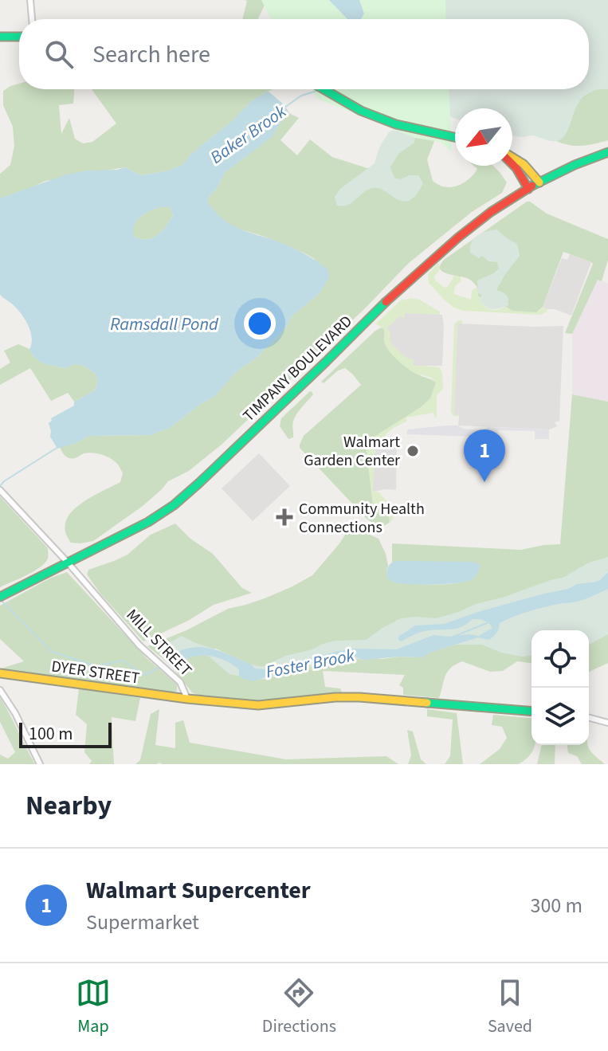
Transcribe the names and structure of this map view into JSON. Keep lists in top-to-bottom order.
{
  "streets": {
    "street": ["TIMPANY BOULEVARD", "MILL STREET", "DYER STREET"]
  },
  "crossings": [
    ["TIMPANY BOULEVARD", "MILL STREET"],
    ["MILL STREET", "DYER STREET"]
  ],
  "water": ["Baker Brook", "Ramsdall Pond", "Foster Brook"],
  "places": {
    "other": ["Walmart Garden Center"],
    "health": ["Community Health Connections"]
  },
  "scale_bar": "100 m",
  "north": "bottom left",
  "page": {
    "search": "Search here",
    "pins": "1",
    "scale": "100 m",
    "heading": "Nearby",
    "list": [
      {
        "mark": "1",
        "name": "Walmart Supercenter",
        "note": "Supermarket",
        "value": "300 m"
      }
    ],
    "nav": ["Map", "Directions", "Saved"]
  }
}
